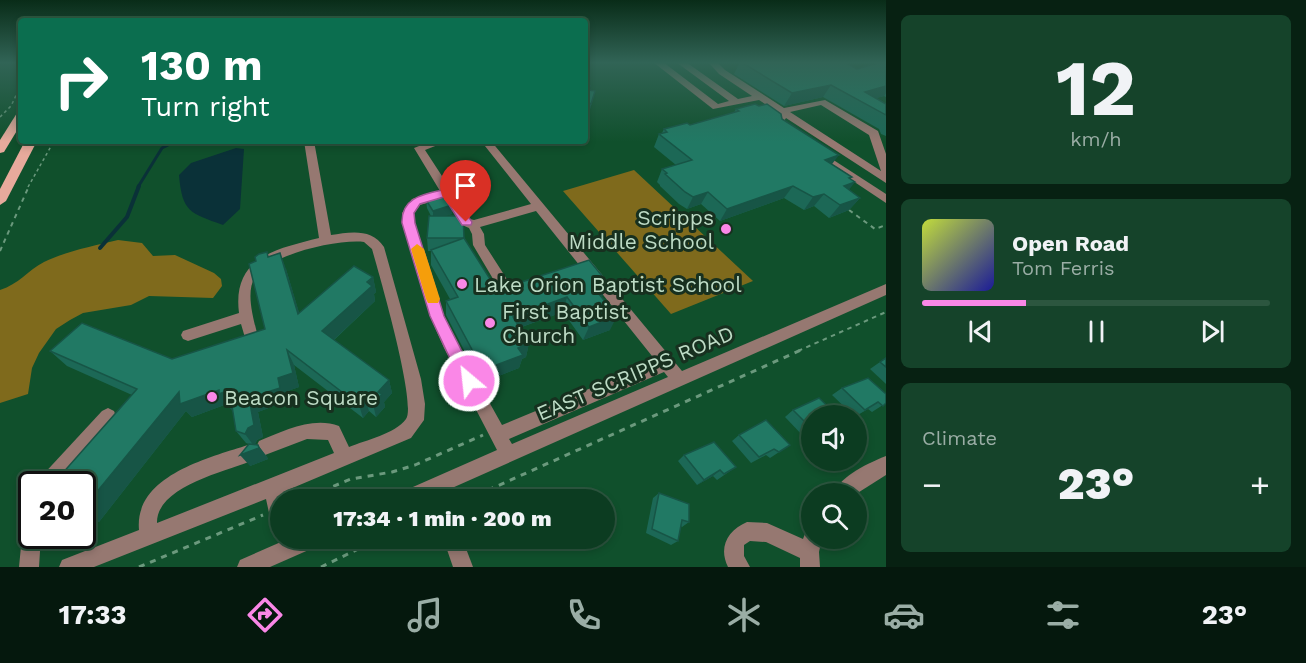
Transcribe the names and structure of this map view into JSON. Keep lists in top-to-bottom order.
{
  "streets": {
    "street": ["EAST SCRIPPS ROAD"]
  },
  "places": [
    "Scripps Middle School",
    "Lake Orion Baptist School",
    "First Baptist Church",
    "Beacon Square"
  ],
  "page": {
    "tile": [
      ["12", "km/h"],
      "Climate"
    ],
    "turn": ["130 m", "Turn right"],
    "song": ["Open Road", "Tom Ferris"],
    "heat": ["−", "23°", "+"],
    "limit": "20",
    "trip": "17:34 · 1 min · 200 m",
    "tabs": ["17:33", "23°"]
  }
}
